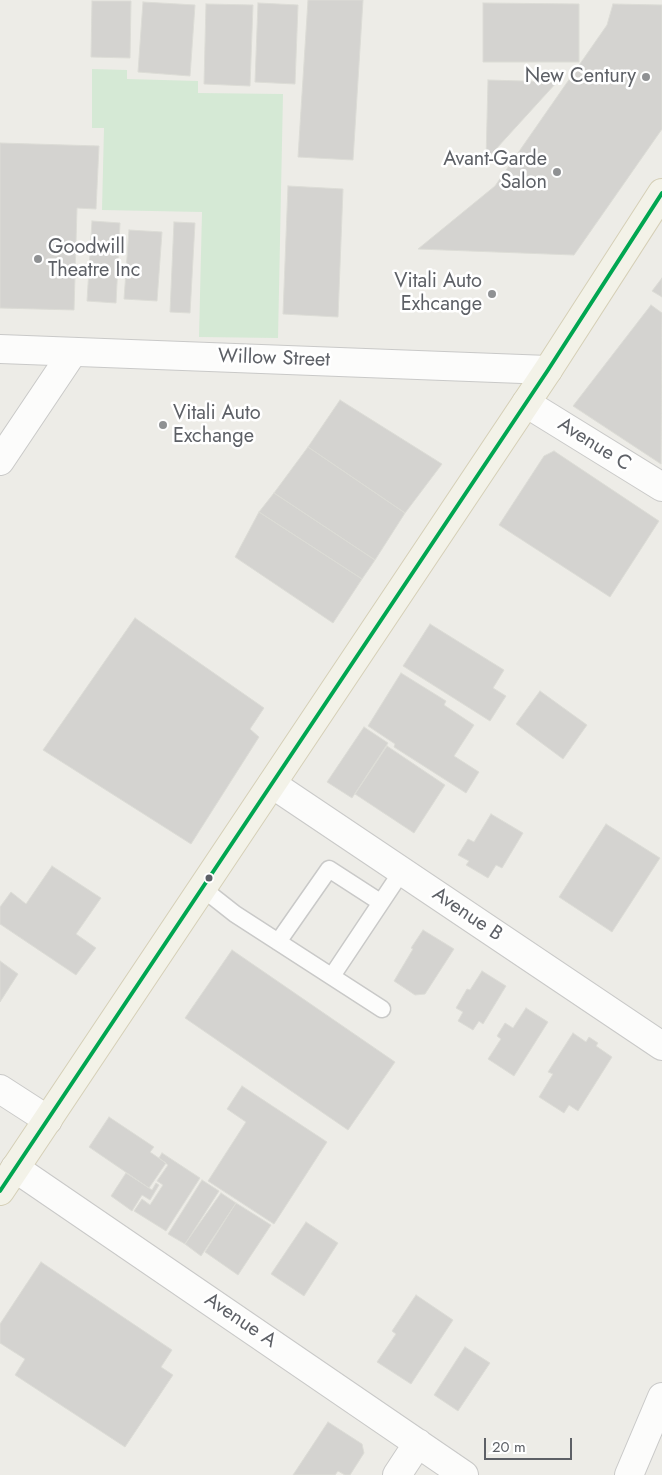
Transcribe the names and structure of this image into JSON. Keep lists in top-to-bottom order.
{
  "streets": {
    "street": [
      "Willow Street",
      "Avenue C",
      "Avenue B",
      "Avenue A"
    ]
  },
  "places": [
    "New Century",
    "Avant-Garde Salon",
    "Goodwill Theatre Inc",
    "Vitali Auto Exhcange",
    "Vitali Auto Exchange"
  ],
  "scale_bar": "20 m"
}
